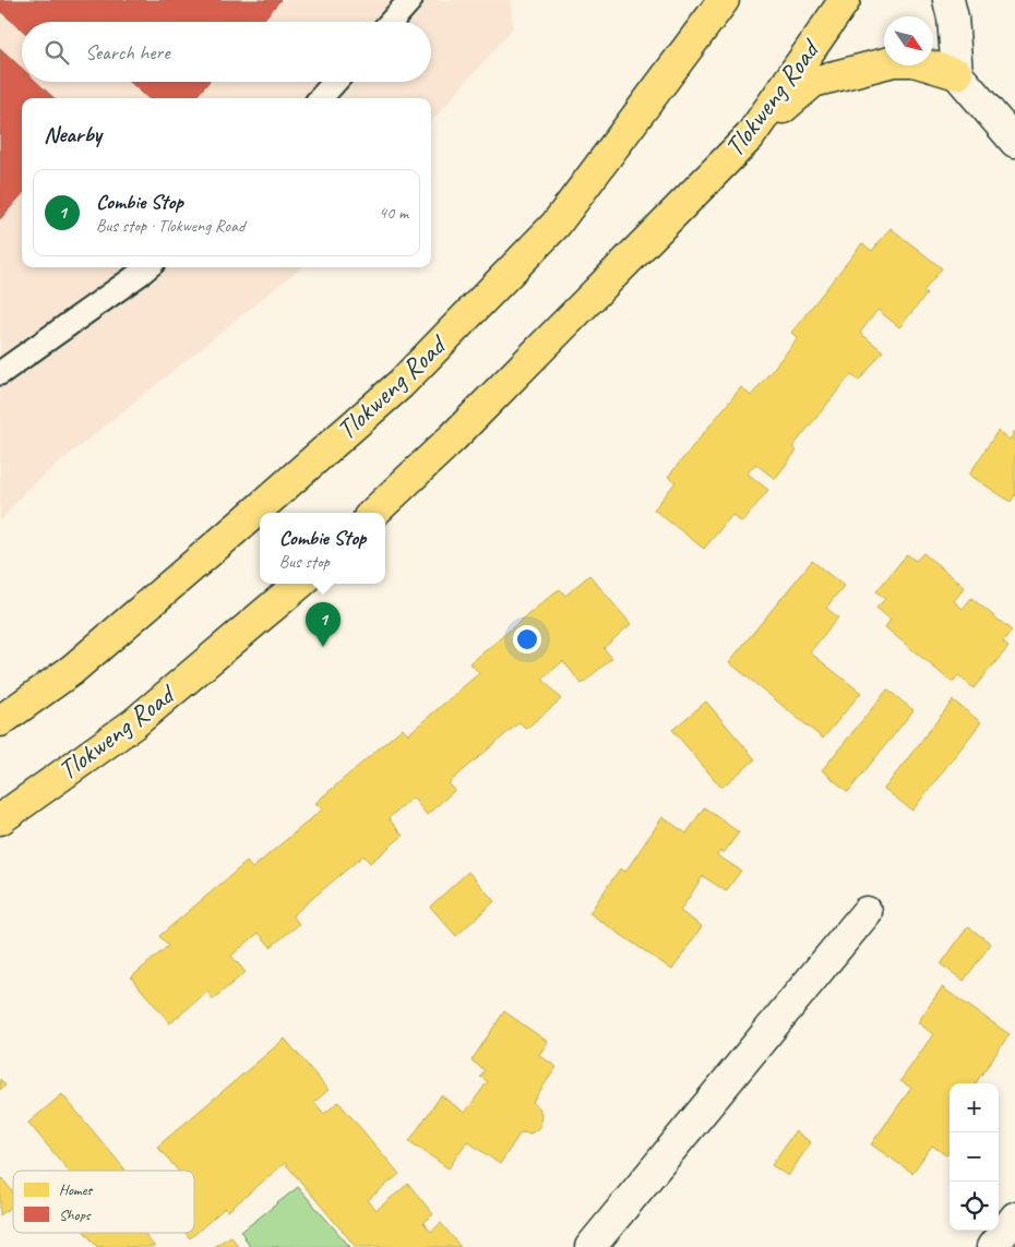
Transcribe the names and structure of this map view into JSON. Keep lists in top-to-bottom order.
{
  "streets": {
    "main road": ["Tlokweng Road"]
  },
  "legend": ["Homes", "Shops"],
  "north": "bottom right",
  "page": {
    "search": "Search here",
    "heading": "Nearby",
    "list": [
      {
        "mark": "1",
        "name": "Combie Stop",
        "note": "Bus stop · Tlokweng Road",
        "value": "40 m"
      }
    ],
    "popup": ["Combie Stop", "Bus stop"],
    "pins": "1",
    "map_buttons": ["+", "−"]
  }
}
